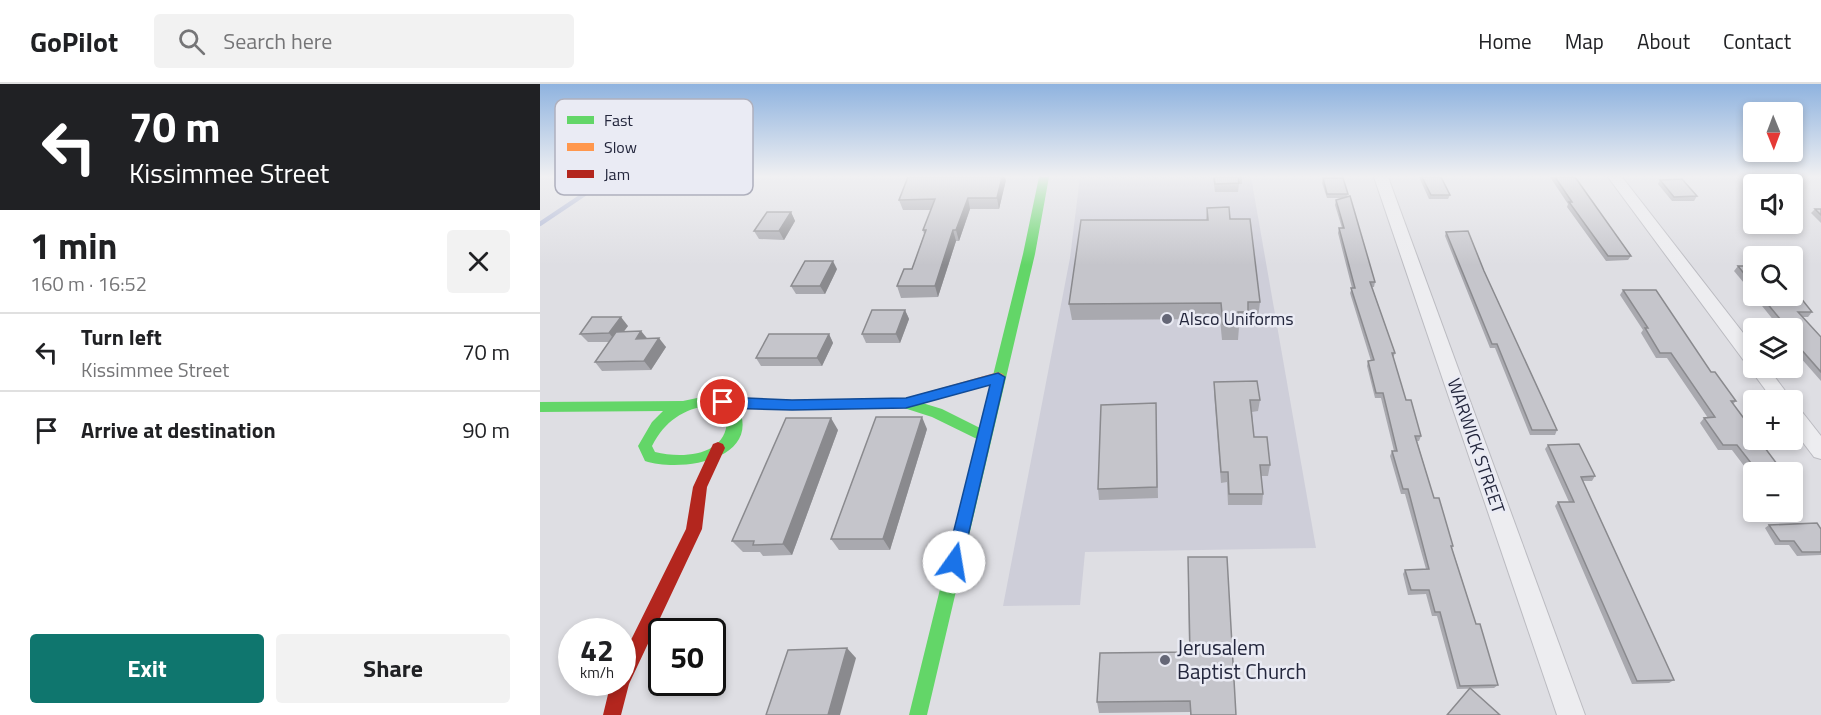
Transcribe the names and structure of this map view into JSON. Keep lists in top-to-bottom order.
{
  "streets": {
    "street": ["WARWICK STREET"]
  },
  "places": ["Alsco Uniforms", "Jerusalem Baptist Church"],
  "legend": ["Fast", "Slow", "Jam"],
  "north": "bottom",
  "page": {
    "header": "GoPilot",
    "search": "Search here",
    "nav": [
      "Home",
      "Map",
      "About",
      "Contact"
    ],
    "turn": ["70 m", "Kissimmee Street"],
    "map_buttons": ["+", "−"],
    "heading": ["1 min", "160 m · 16:52"],
    "list": [
      {
        "name": "Turn left",
        "note": "Kissimmee Street",
        "value": "70 m"
      },
      {
        "name": "Arrive at destination",
        "value": "90 m"
      }
    ],
    "speed": "42 km/h",
    "limit": "50",
    "buttons": ["Exit", "Share"]
  }
}
